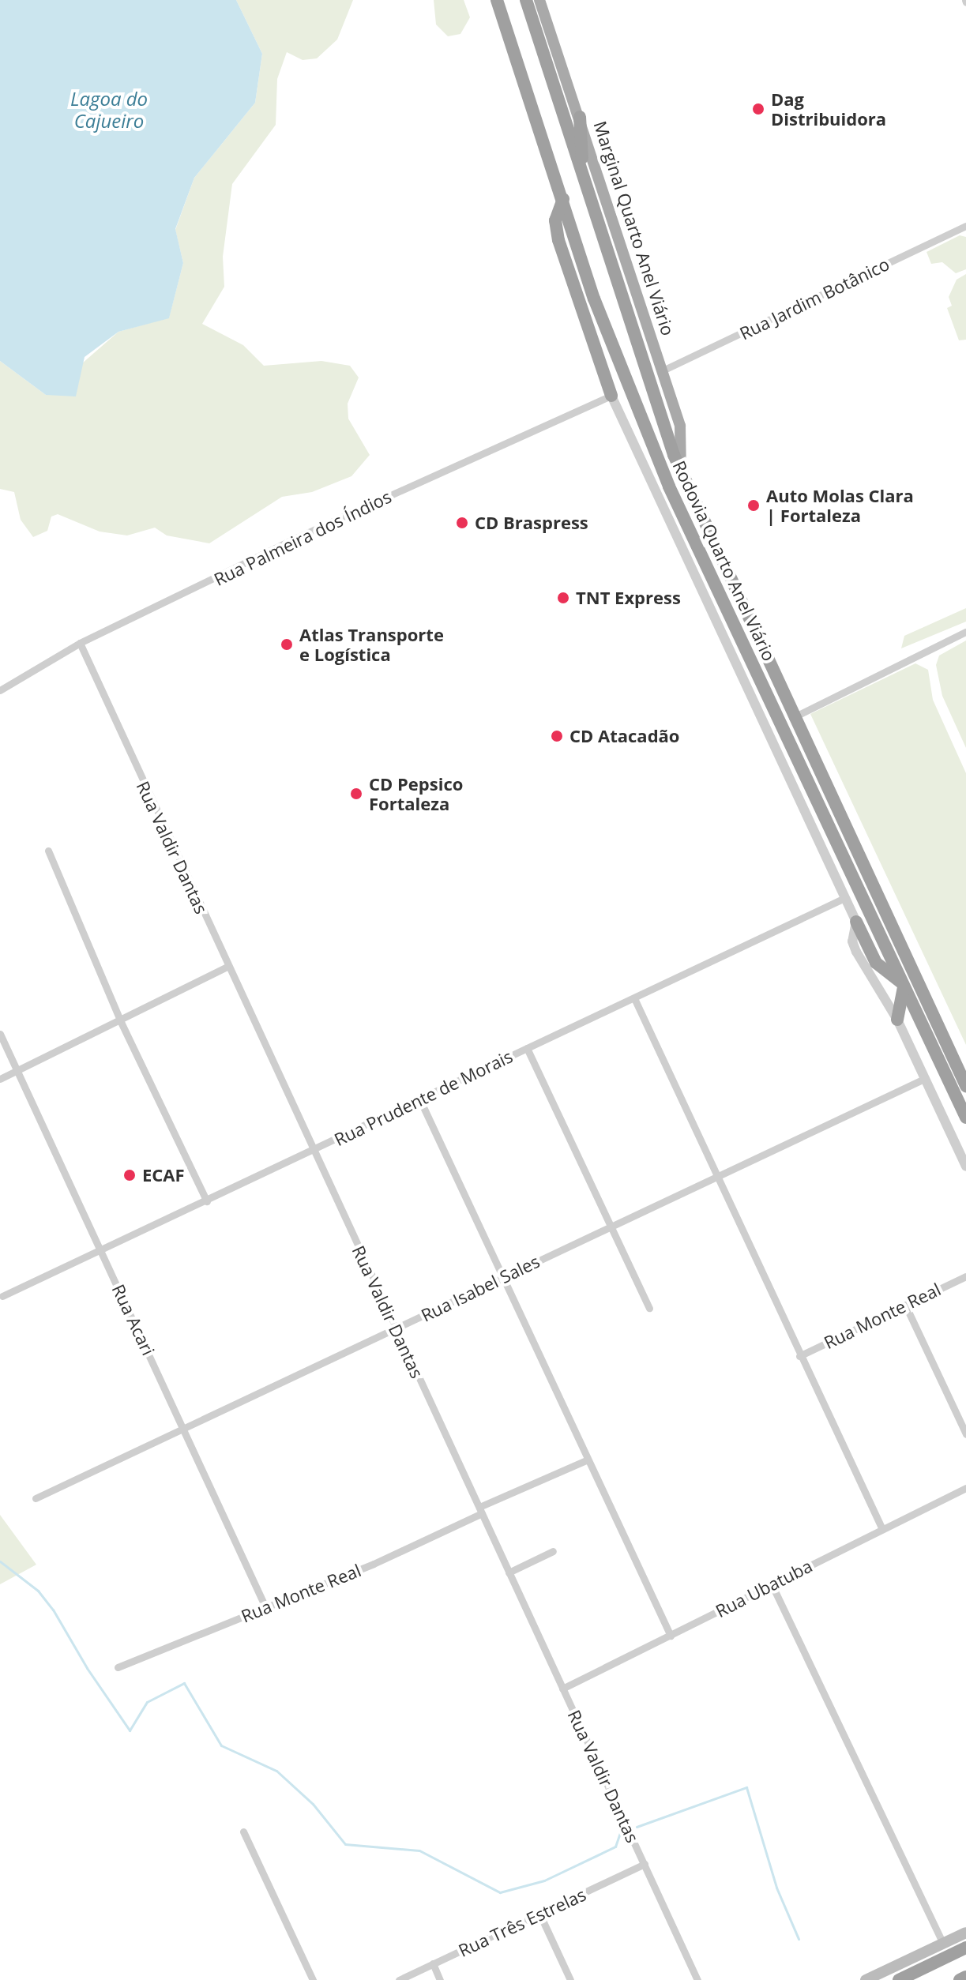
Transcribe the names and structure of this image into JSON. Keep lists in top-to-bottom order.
{
  "streets": {
    "highway": ["Rodovia Quarto Anel Viário"],
    "main road": ["Marginal Quarto Anel Viário"],
    "street": [
      "Rua Jardim Botânico",
      "Rua Palmeira dos Índios",
      "Rua Valdir Dantas",
      "Rua Prudente de Morais",
      "Rua Isabel Sales",
      "Rua Monte Real",
      "Rua Acari",
      "Rua Ubatuba",
      "Rua Três Estrelas"
    ]
  },
  "crossings": [
    ["Marginal Quarto Anel Viário", "Rua Jardim Botânico"],
    ["Marginal Quarto Anel Viário", "Rodovia Quarto Anel Viário"],
    ["Rua Palmeira dos Índios", "Rua Valdir Dantas"],
    ["Rua Valdir Dantas", "Rua Prudente de Morais"],
    ["Rua Valdir Dantas", "Rua Isabel Sales"],
    ["Rua Valdir Dantas", "Rua Monte Real"],
    ["Rua Valdir Dantas", "Rua Ubatuba"],
    ["Rua Valdir Dantas", "Rua Três Estrelas"],
    ["Rua Prudente de Morais", "Rua Acari"],
    ["Rua Isabel Sales", "Rua Acari"],
    ["Rua Monte Real", "Rua Acari"]
  ],
  "water": ["Lagoa do Cajueiro"],
  "places": [
    "Dag Distribuidora",
    "Auto Molas Clara | Fortaleza",
    "CD Braspress",
    "TNT Express",
    "Atlas Transporte e Logística",
    "CD Atacadão",
    "CD Pepsico Fortaleza",
    "ECAF"
  ]
}
